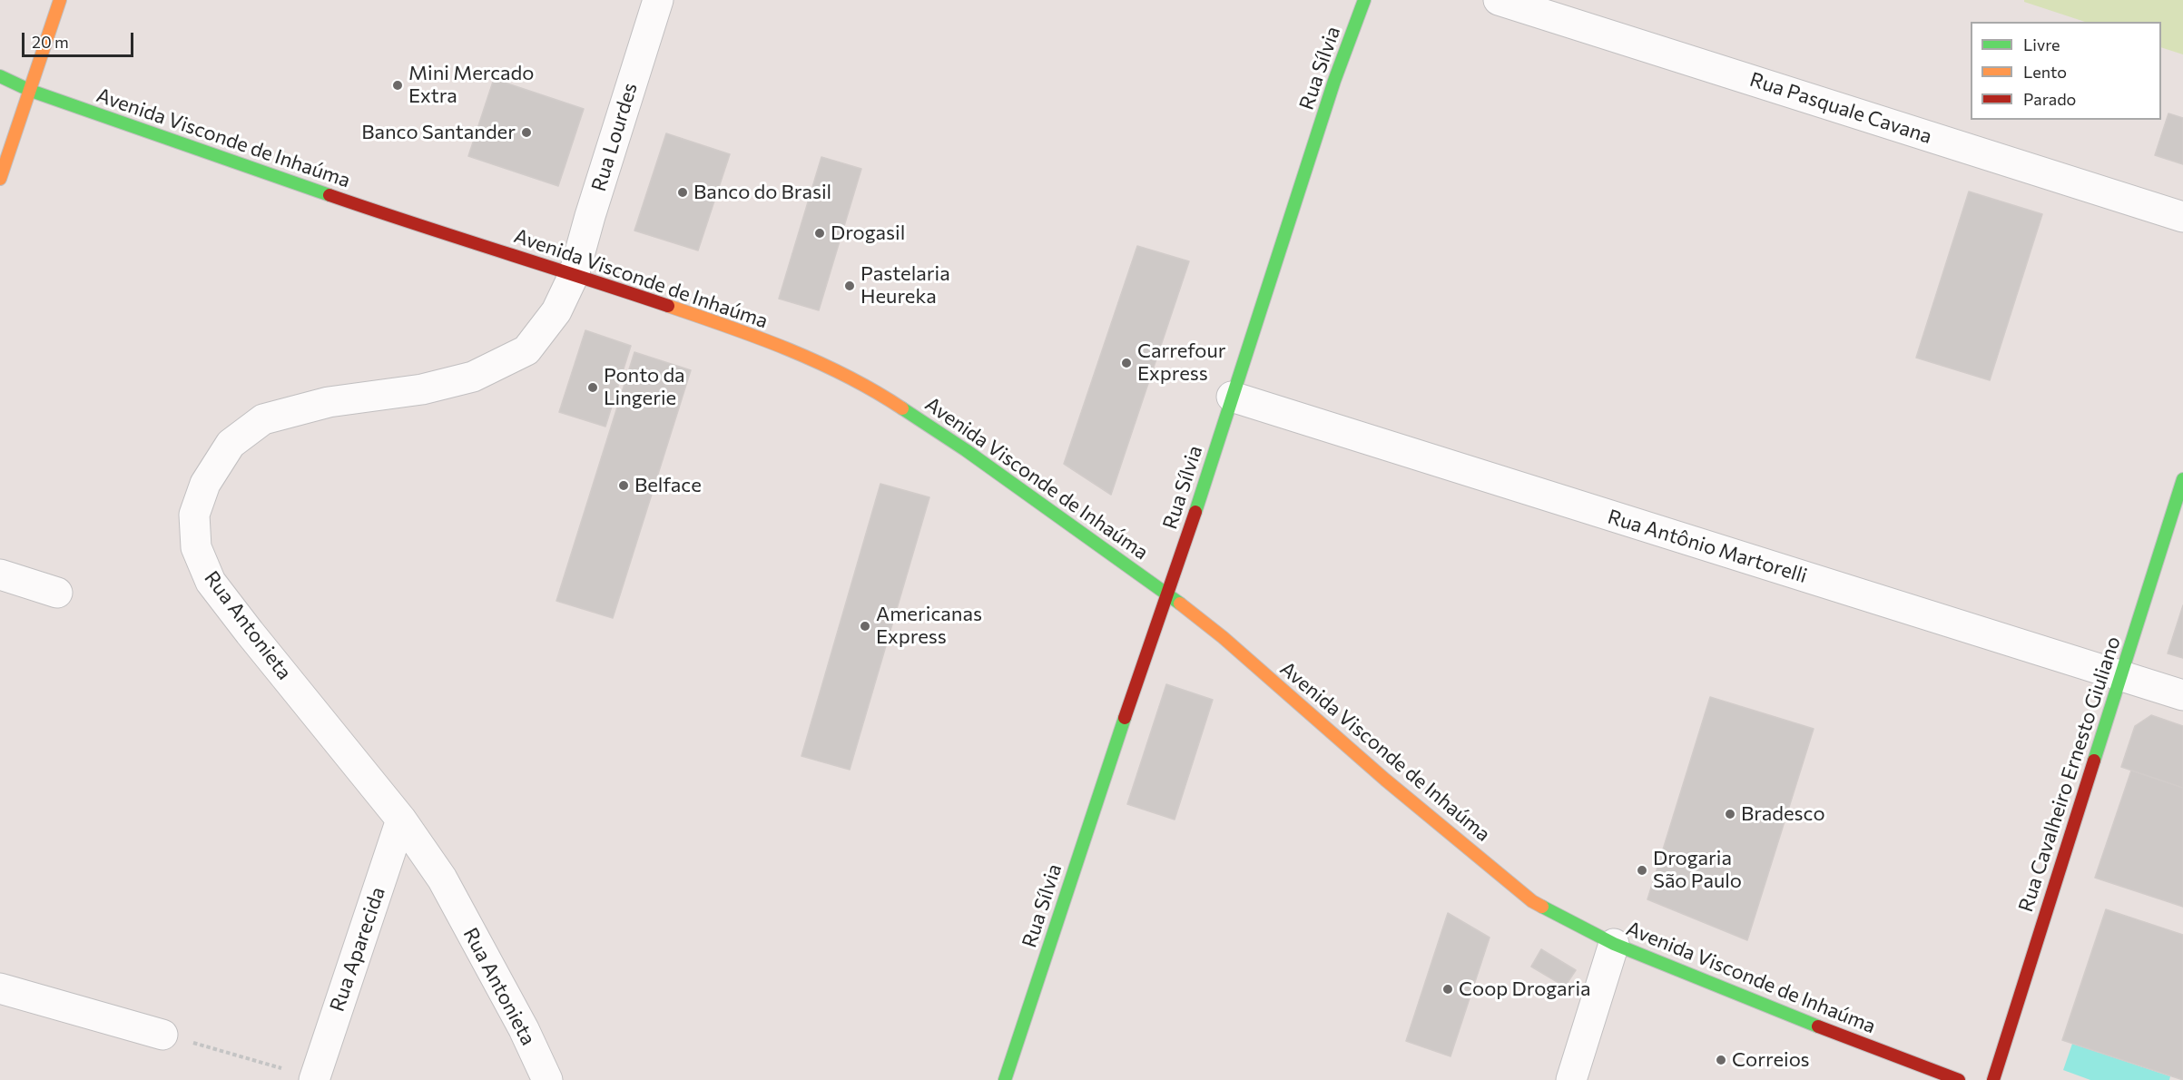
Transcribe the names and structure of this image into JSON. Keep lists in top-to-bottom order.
{
  "streets": {
    "main road": ["Rua Sílvia", "Avenida Visconde de Inhaúma", "Rua Cavalheiro Ernesto Giuliano"],
    "street": [
      "Rua Pasquale Cavana",
      "Rua Lourdes",
      "Rua Antônio Martorelli",
      "Rua Antonieta",
      "Rua Aparecida"
    ]
  },
  "crossings": [
    ["Rua Sílvia", "Avenida Visconde de Inhaúma"],
    ["Rua Sílvia", "Rua Antônio Martorelli"],
    ["Rua Lourdes", "Avenida Visconde de Inhaúma"],
    ["Rua Lourdes", "Rua Antonieta"],
    ["Avenida Visconde de Inhaúma", "Rua Antonieta"],
    ["Rua Antônio Martorelli", "Rua Cavalheiro Ernesto Giuliano"],
    ["Rua Antonieta", "Rua Aparecida"]
  ],
  "places": [
    "Mini Mercado Extra",
    "Banco Santander",
    "Banco do Brasil",
    "Drogasil",
    "Pastelaria Heureka",
    "Carrefour Express",
    "Ponto da Lingerie",
    "Belface",
    "Americanas Express",
    "Bradesco",
    "Drogaria São Paulo",
    "Coop Drogaria",
    "Correios"
  ],
  "legend": ["Livre", "Lento", "Parado"],
  "scale_bar": "20 m"
}
